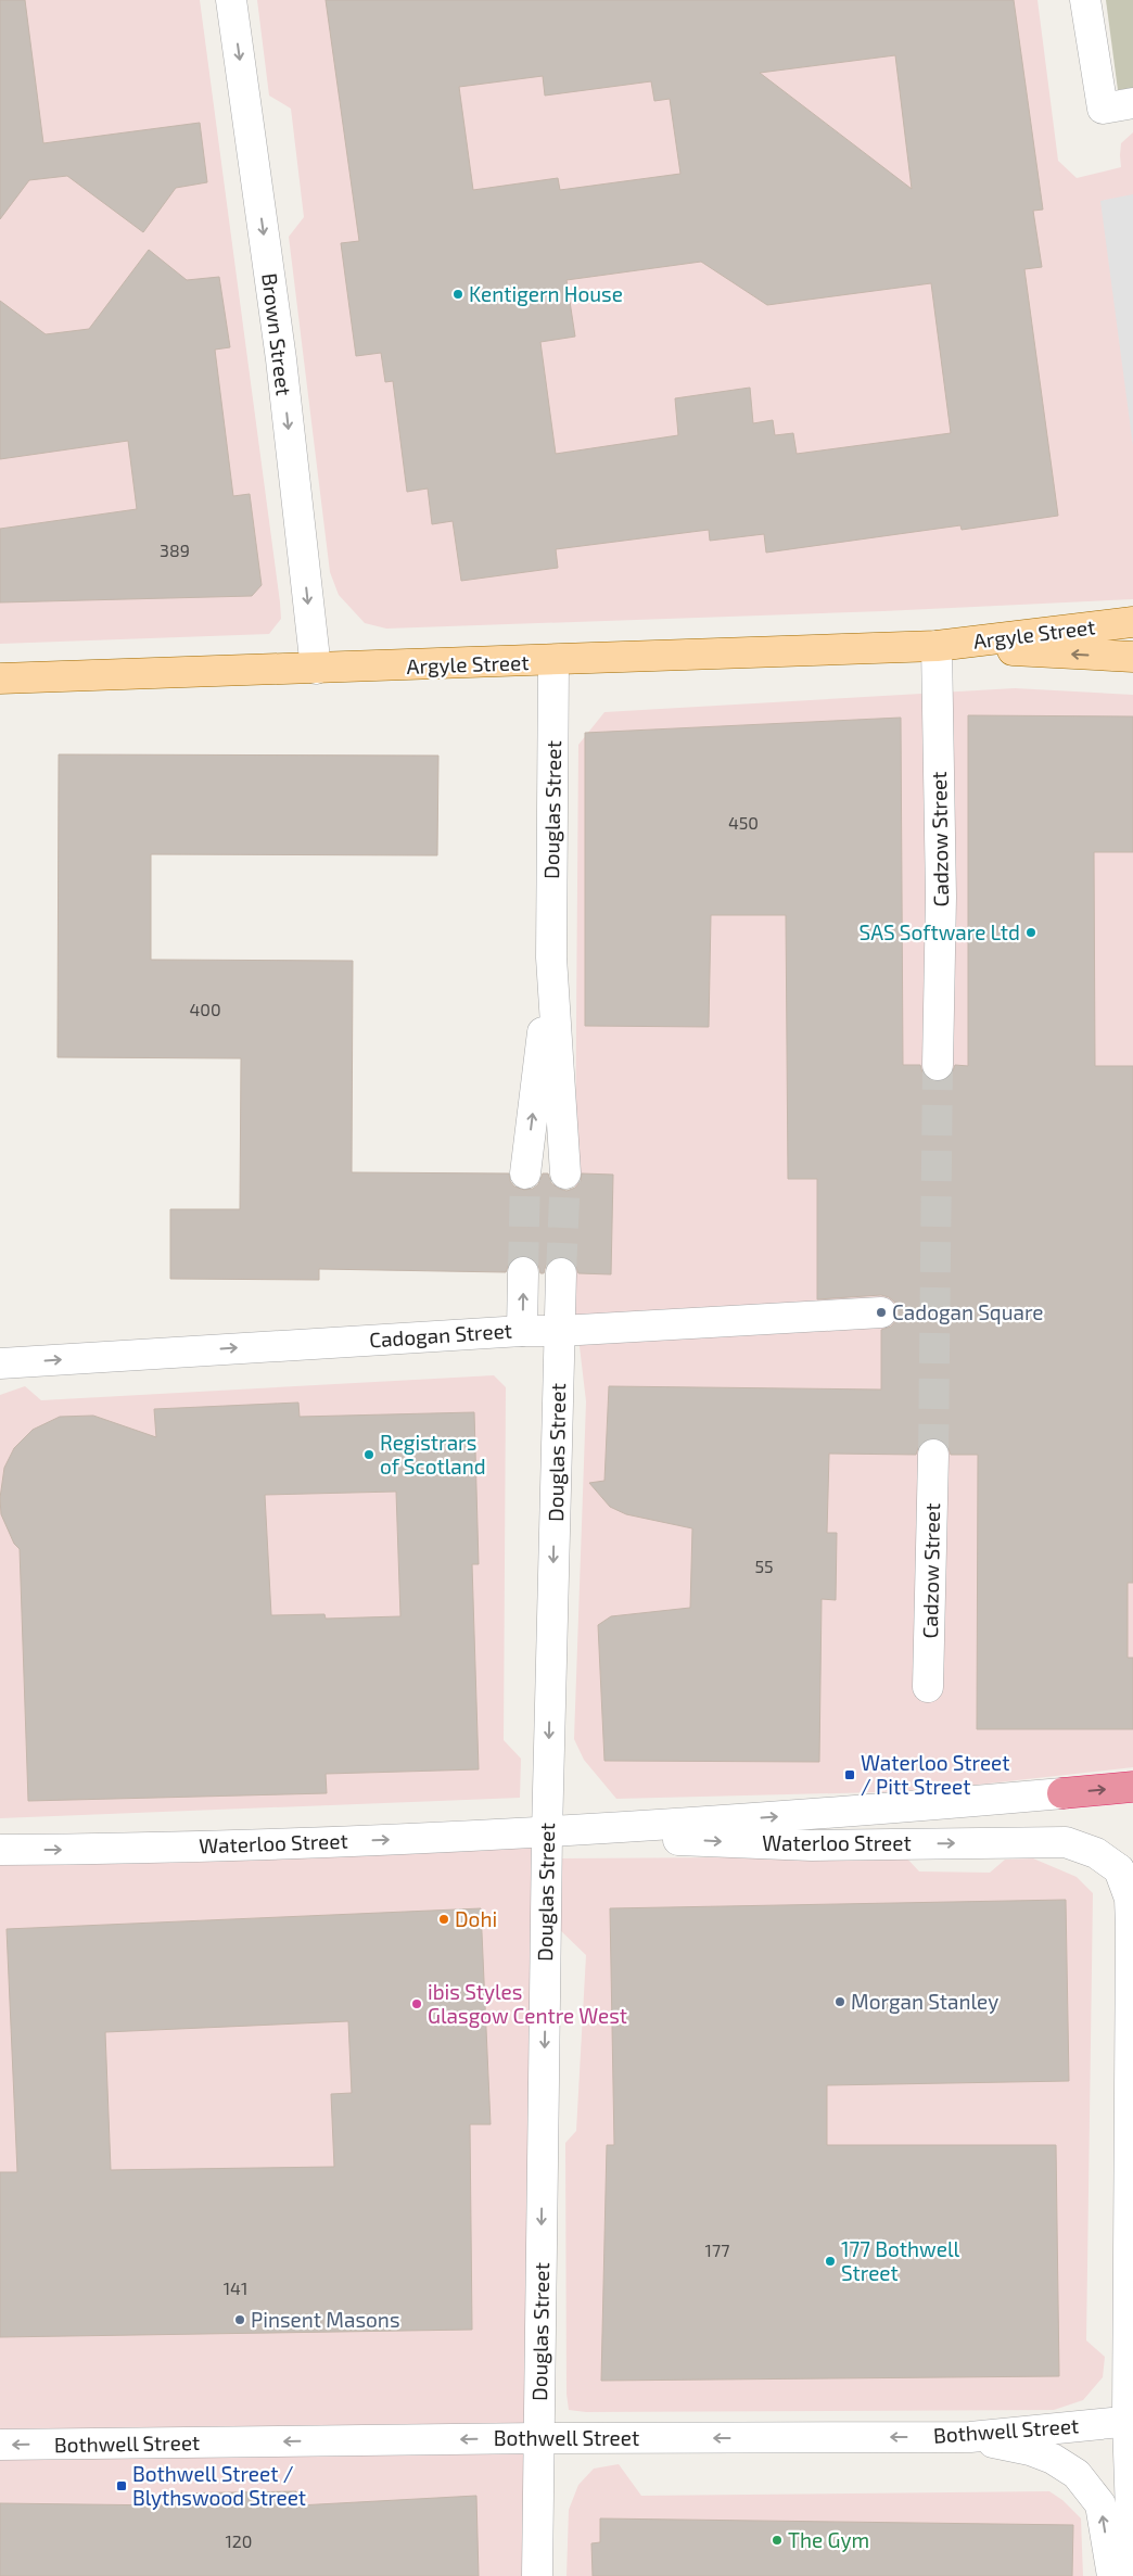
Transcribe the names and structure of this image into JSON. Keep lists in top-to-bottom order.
{
  "streets": {
    "main road": ["Argyle Street"],
    "street": [
      "Brown Street",
      "Douglas Street",
      "Cadzow Street",
      "Cadogan Street",
      "Waterloo Street",
      "Bothwell Street"
    ]
  },
  "crossings": [
    ["Brown Street", "Argyle Street"],
    ["Argyle Street", "Douglas Street"],
    ["Argyle Street", "Cadzow Street"],
    ["Douglas Street", "Cadogan Street"],
    ["Douglas Street", "Waterloo Street"],
    ["Douglas Street", "Bothwell Street"]
  ],
  "one_way": [
    "Brown Street",
    "Cadogan Street",
    "Waterloo Street",
    "Bothwell Street"
  ],
  "places": {
    "other": [
      "Kentigern House",
      "SAS Software Ltd",
      "Cadogan Square",
      "Registrars of Scotland",
      "Dohi",
      "Morgan Stanley",
      "ibis Styles Glasgow Centre West",
      "177 Bothwell Street",
      "Pinsent Masons",
      "The Gym"
    ],
    "transit": ["Waterloo Street / Pitt Street", "Bothwell Street / Blythswood Street"]
  },
  "house_numbers": [
    "389",
    "450",
    "400",
    "55",
    "177",
    "141",
    "120"
  ]
}
